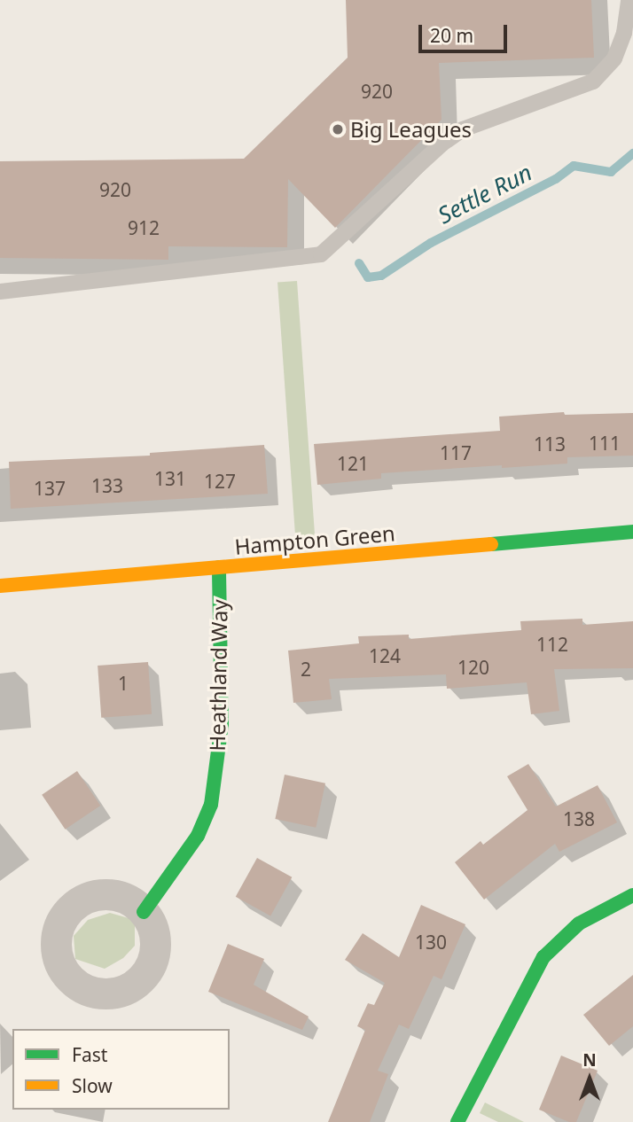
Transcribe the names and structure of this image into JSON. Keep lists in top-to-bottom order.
{
  "streets": {
    "street": ["Hampton Green", "Heathland Way"]
  },
  "crossings": [
    ["Hampton Green", "Heathland Way"]
  ],
  "water": ["Settle Run"],
  "places": ["Big Leagues"],
  "house_numbers": [
    "920",
    "920",
    "912",
    "111",
    "113",
    "117",
    "121",
    "131",
    "127",
    "133",
    "137",
    "112",
    "124",
    "120",
    "2",
    "1",
    "138",
    "130"
  ],
  "legend": ["Fast", "Slow"],
  "scale_bar": "20 m",
  "north": "top"
}
